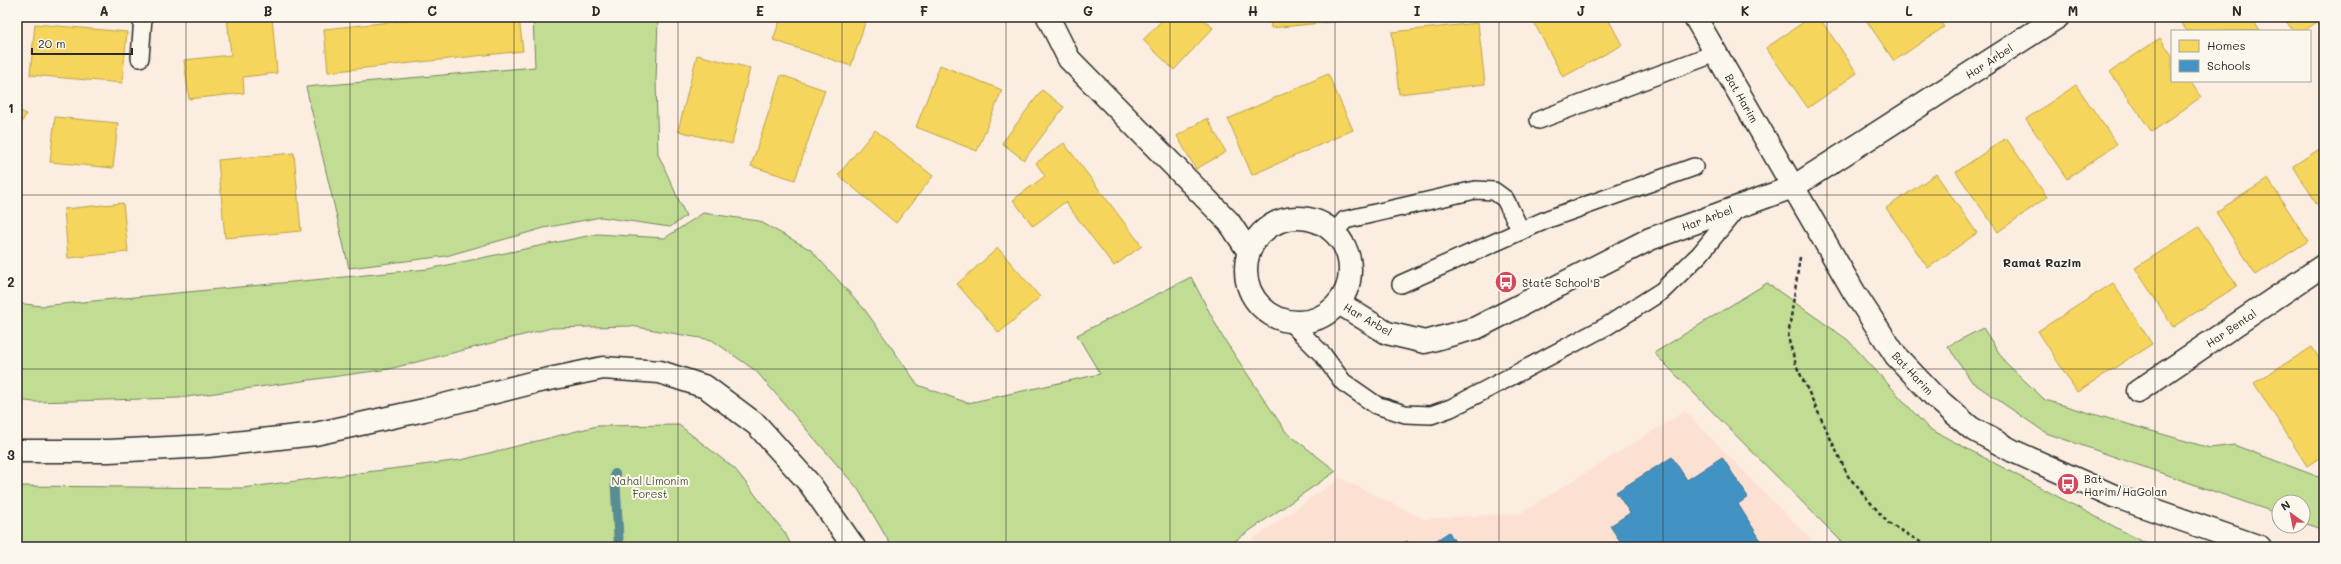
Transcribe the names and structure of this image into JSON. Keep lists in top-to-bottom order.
{
  "streets": {
    "street": ["Har Arbel", "Bat Harim", "Har Bental"]
  },
  "crossings": [
    ["Har Arbel", "Bat Harim"]
  ],
  "districts": ["Ramat Razim"],
  "parks": ["Nahal Limonim Forest"],
  "places": {
    "bus stop": ["State School B", "Bat Harim/HaGolan"]
  },
  "legend": ["Homes", "Schools"],
  "scale_bar": "20 m",
  "north": "top left",
  "grid": {
    "columns": [
      "A",
      "B",
      "C",
      "D",
      "E",
      "F",
      "G",
      "H",
      "I",
      "J",
      "K",
      "L",
      "M",
      "N"
    ],
    "rows": ["1", "2", "3"]
  }
}
